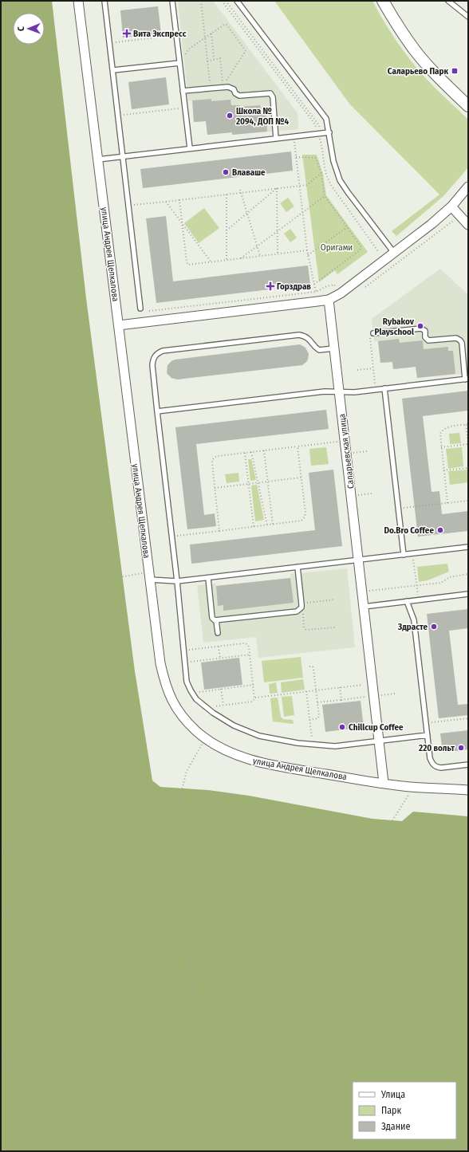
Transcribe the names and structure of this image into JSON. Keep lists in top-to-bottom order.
{
  "streets": {
    "street": ["улица Андрея Щелкалова", "Саларьевская улица"]
  },
  "crossings": [
    ["улица Андрея Щелкалова", "Саларьевская улица"]
  ],
  "parks": ["Оригами"],
  "places": {
    "health": ["Вита Экспресс", "Горздрав"],
    "transit": ["Саларьево Парк"],
    "other": [
      "Школа № 2094, ДОП №4",
      "Влаваше",
      "Rybakov Playschool",
      "Do.Bro Coffee",
      "Здрасте",
      "Chillcup Coffee",
      "220 вольт"
    ]
  },
  "legend": ["Улица", "Парк", "Здание"],
  "north": "left"
}
